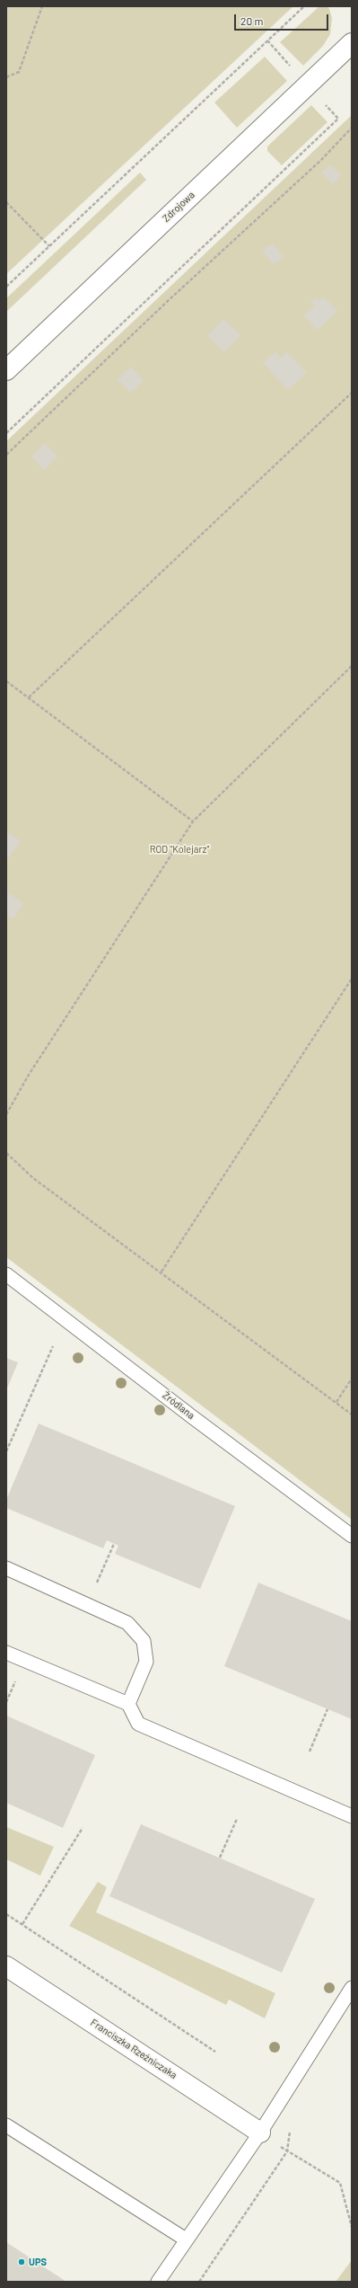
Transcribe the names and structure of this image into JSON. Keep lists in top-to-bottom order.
{
  "streets": {
    "street": ["Zdrojowa", "Franciszka Rzeźniczaka"],
    "lane": ["Źródlana"]
  },
  "parks": ["ROD \"Kolejarz\""],
  "places": ["UPS"],
  "scale_bar": "20 m"
}
